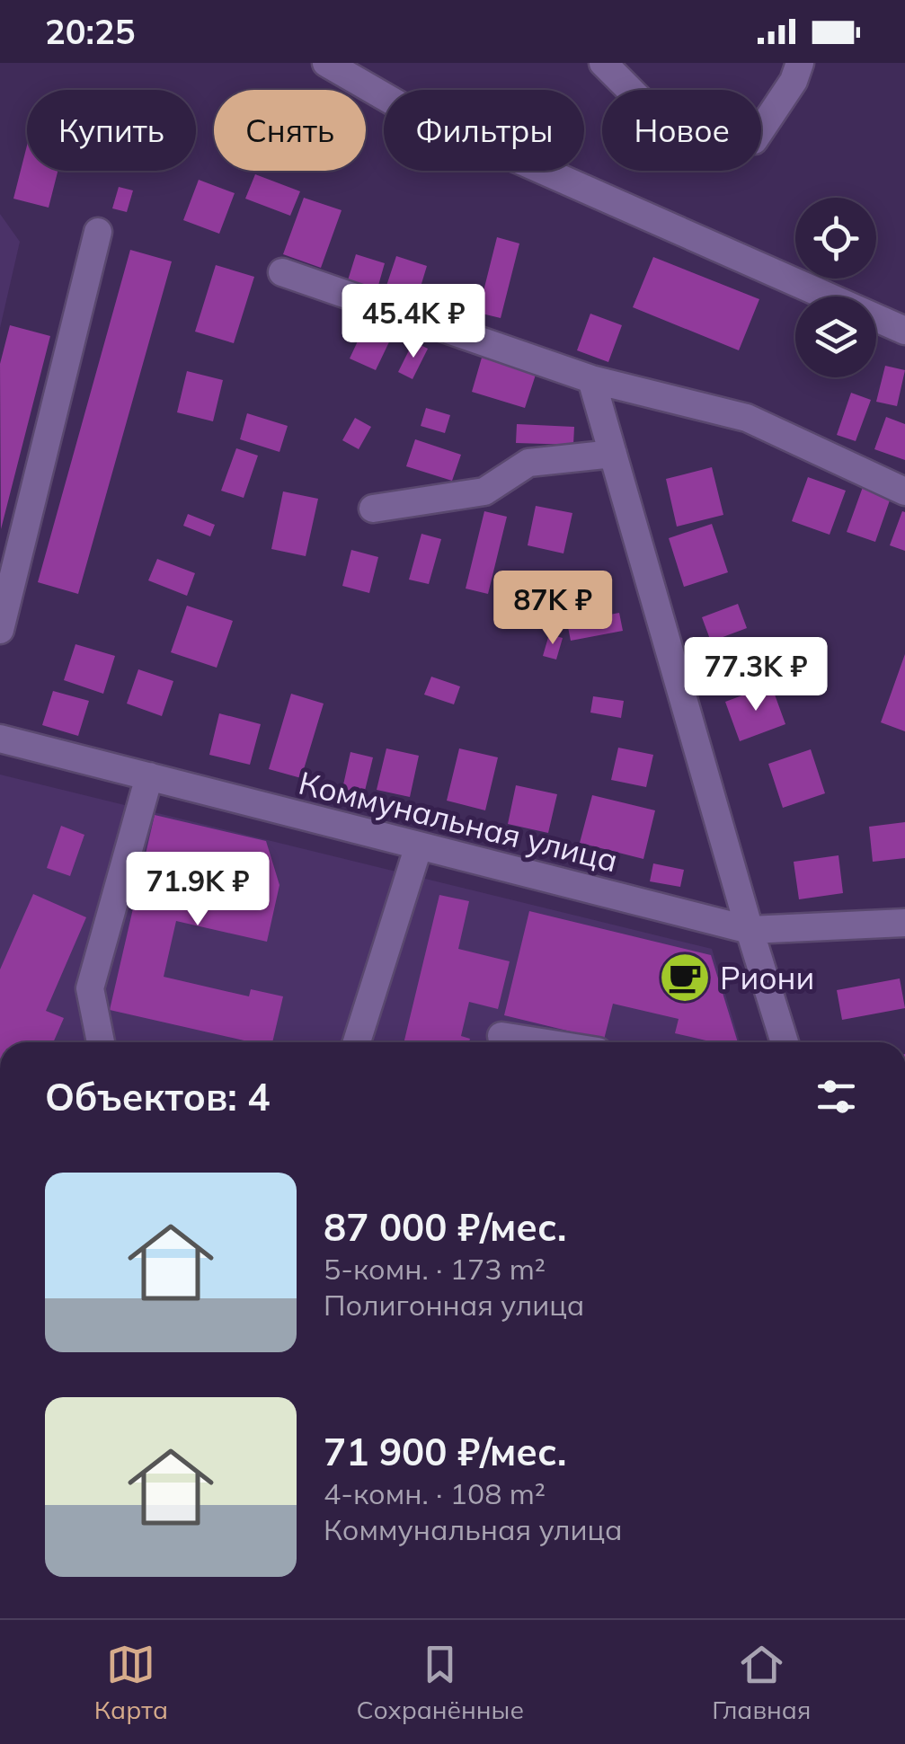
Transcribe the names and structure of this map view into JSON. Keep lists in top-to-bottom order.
{
  "streets": {
    "street": ["Коммунальная улица"]
  },
  "places": {
    "cafe": ["Риони"]
  },
  "page": {
    "status": "20:25",
    "chip": [
      "Купить",
      "Снять",
      "Фильтры",
      "Новое"
    ],
    "price": [
      "45.4K ₽",
      "87K ₽",
      "77.3K ₽",
      "71.9K ₽"
    ],
    "heading": "Объектов: 4",
    "list": [
      {
        "name": "87 000 ₽/мес.",
        "note": "5-комн. · 173 m² · Полигонная улица"
      },
      {
        "name": "71 900 ₽/мес.",
        "note": "4-комн. · 108 m² · Коммунальная улица"
      }
    ],
    "tabs": ["Карта", "Сохранённые", "Главная"]
  }
}
